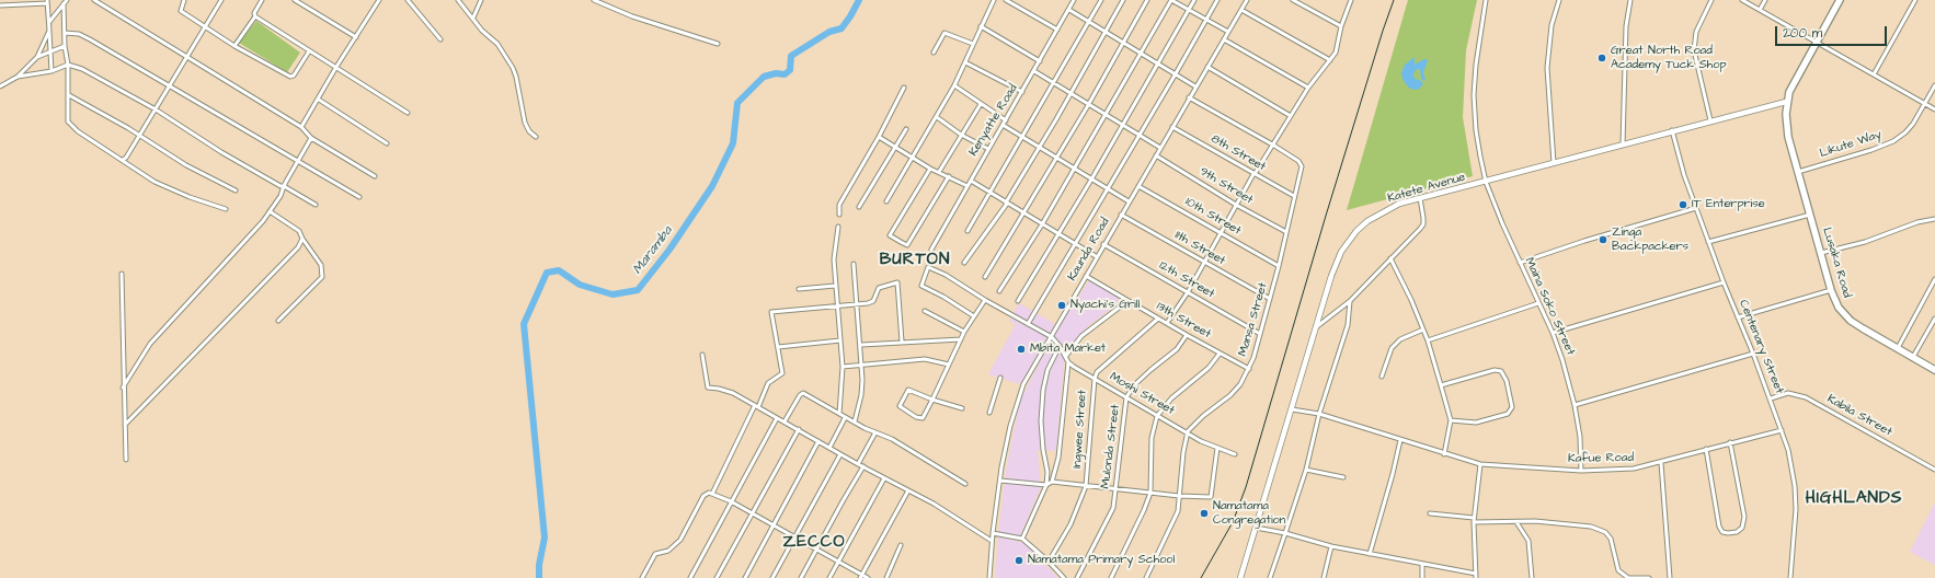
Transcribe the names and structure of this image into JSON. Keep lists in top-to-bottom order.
{
  "streets": {
    "highway": ["Lusaka Road"],
    "street": [
      "Kenyatte Road",
      "Likute Way",
      "8th Street",
      "9th Street",
      "Katete Avenue",
      "10th Street",
      "11th Street",
      "Kaunda Road",
      "12th Street",
      "Maina Soko Street",
      "Mansa Street",
      "13th Street",
      "Centenary Street",
      "Moshi Street",
      "Kabila Street",
      "Ingwee Street",
      "Mulonda Street",
      "Kafue Road"
    ]
  },
  "crossings": [
    ["Likute Way", "Lusaka Road"],
    ["8th Street", "Kaunda Road"],
    ["8th Street", "Mansa Street"],
    ["9th Street", "Kaunda Road"],
    ["9th Street", "Mansa Street"],
    ["Katete Avenue", "Lusaka Road"],
    ["Katete Avenue", "Maina Soko Street"],
    ["Katete Avenue", "Centenary Street"],
    ["Katete Avenue", "Kafue Road"],
    ["10th Street", "Kaunda Road"],
    ["10th Street", "Mansa Street"],
    ["11th Street", "Kaunda Road"],
    ["11th Street", "Mansa Street"],
    ["Kaunda Road", "12th Street"],
    ["Kaunda Road", "13th Street"],
    ["12th Street", "Mansa Street"],
    ["Maina Soko Street", "Kafue Road"],
    ["Mansa Street", "13th Street"],
    ["Mansa Street", "Moshi Street"],
    ["13th Street", "Ingwee Street"],
    ["13th Street", "Mulonda Street"],
    ["Centenary Street", "Kabila Street"],
    ["Centenary Street", "Kafue Road"],
    ["Moshi Street", "Ingwee Street"],
    ["Moshi Street", "Mulonda Street"]
  ],
  "districts": ["BURTON", "HIGHLANDS", "ZECCO"],
  "water": ["Maramba"],
  "places": [
    "Great North Road Academy Tuck Shop",
    "IT Enterprise",
    "Zinga Backpackers",
    "Nyachi's Grill",
    "Mbita Market",
    "Namatama Congregation",
    "Namatama Primary School"
  ],
  "scale_bar": "200 m"
}
